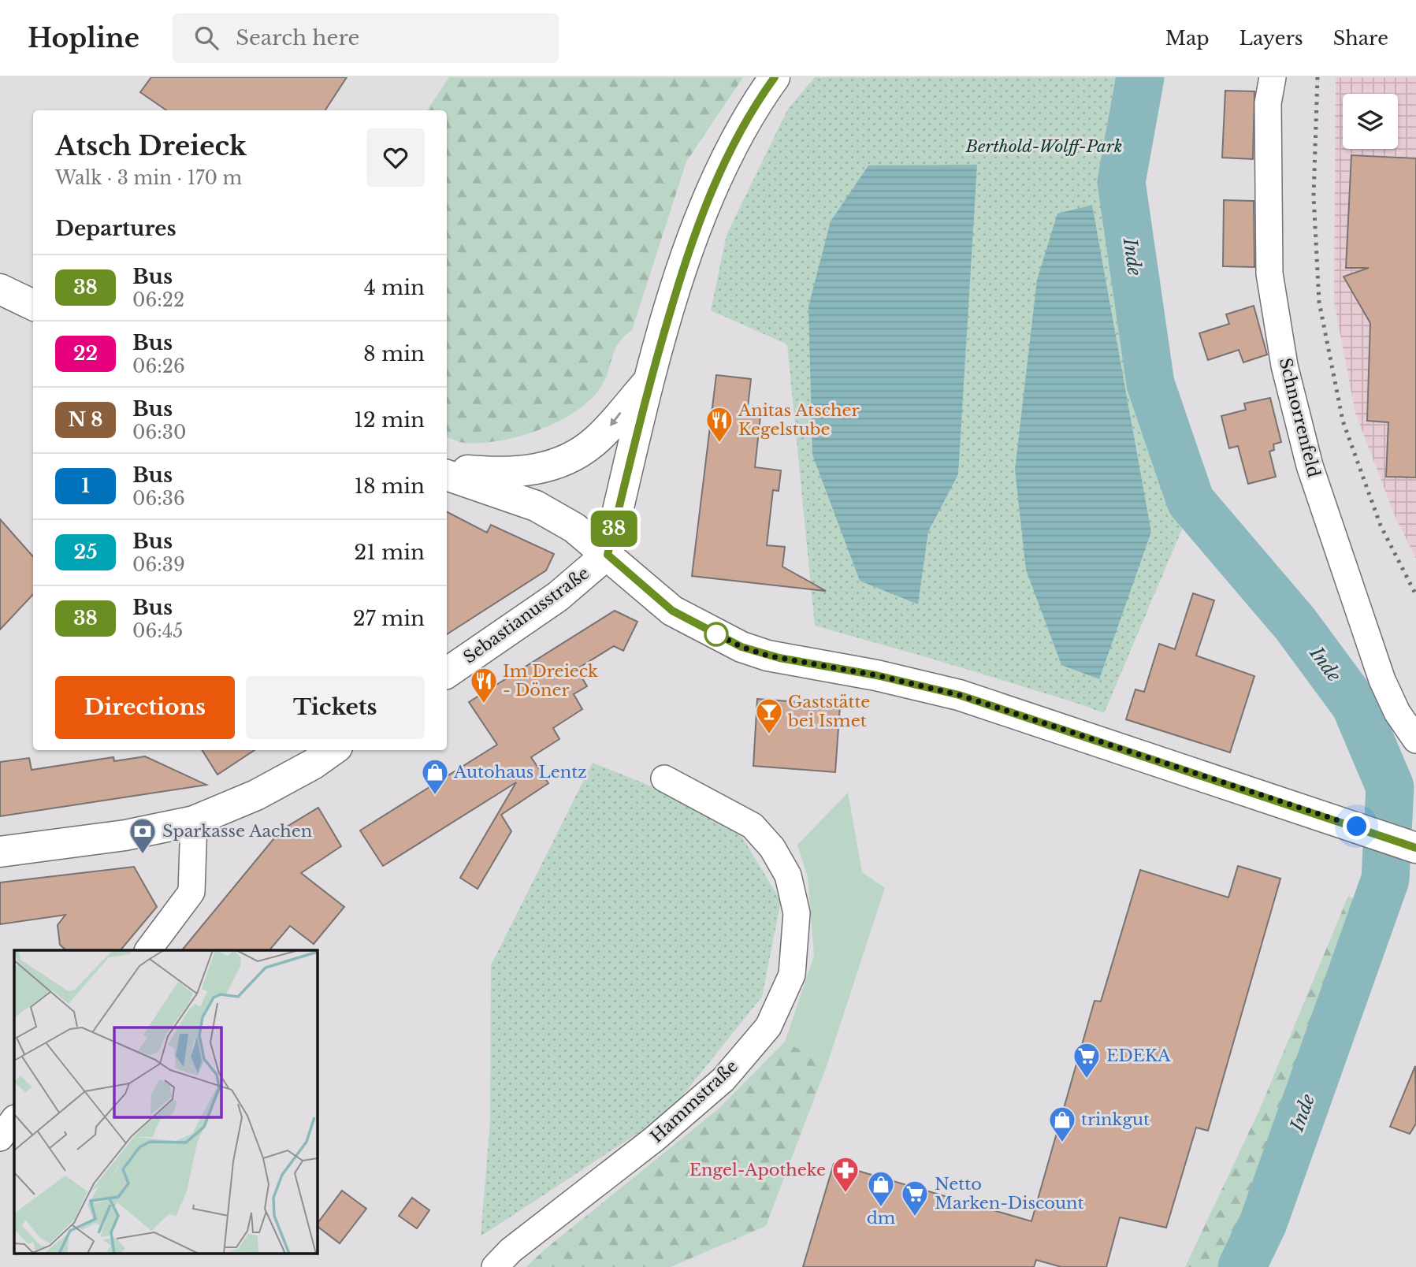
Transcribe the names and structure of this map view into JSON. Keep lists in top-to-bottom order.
{
  "streets": {
    "main road": ["Sebastianusstraße"],
    "street": ["Schnorrenfeld", "Hammstraße"]
  },
  "water": ["Inde"],
  "parks": ["Berthold-Wolff-Park"],
  "places": {
    "restaurant": ["Anitas Atscher Kegelstube", "Im Dreieck - Döner"],
    "bar": ["Gaststätte bei Ismet"],
    "shop": ["Autohaus Lentz", "trinkgut", "dm"],
    "bank": ["Sparkasse Aachen"],
    "supermarket": ["EDEKA", "Netto Marken-Discount"],
    "pharmacy": ["Engel-Apotheke"]
  },
  "lines": ["bus line 38"],
  "page": {
    "header": "Hopline",
    "search": "Search here",
    "nav": ["Map", "Layers", "Share"],
    "on_map": "38",
    "heading": [
      ["Atsch Dreieck", "Walk · 3 min · 170 m"],
      "Departures"
    ],
    "list": [
      {
        "mark": "38",
        "name": "Bus",
        "note": "06:22",
        "value": "4 min"
      },
      {
        "mark": "22",
        "name": "Bus",
        "note": "06:26",
        "value": "8 min"
      },
      {
        "mark": "N 8",
        "name": "Bus",
        "note": "06:30",
        "value": "12 min"
      },
      {
        "mark": "1",
        "name": "Bus",
        "note": "06:36",
        "value": "18 min"
      },
      {
        "mark": "25",
        "name": "Bus",
        "note": "06:39",
        "value": "21 min"
      },
      {
        "mark": "38",
        "name": "Bus",
        "note": "06:45",
        "value": "27 min"
      }
    ],
    "buttons": ["Directions", "Tickets"]
  }
}
